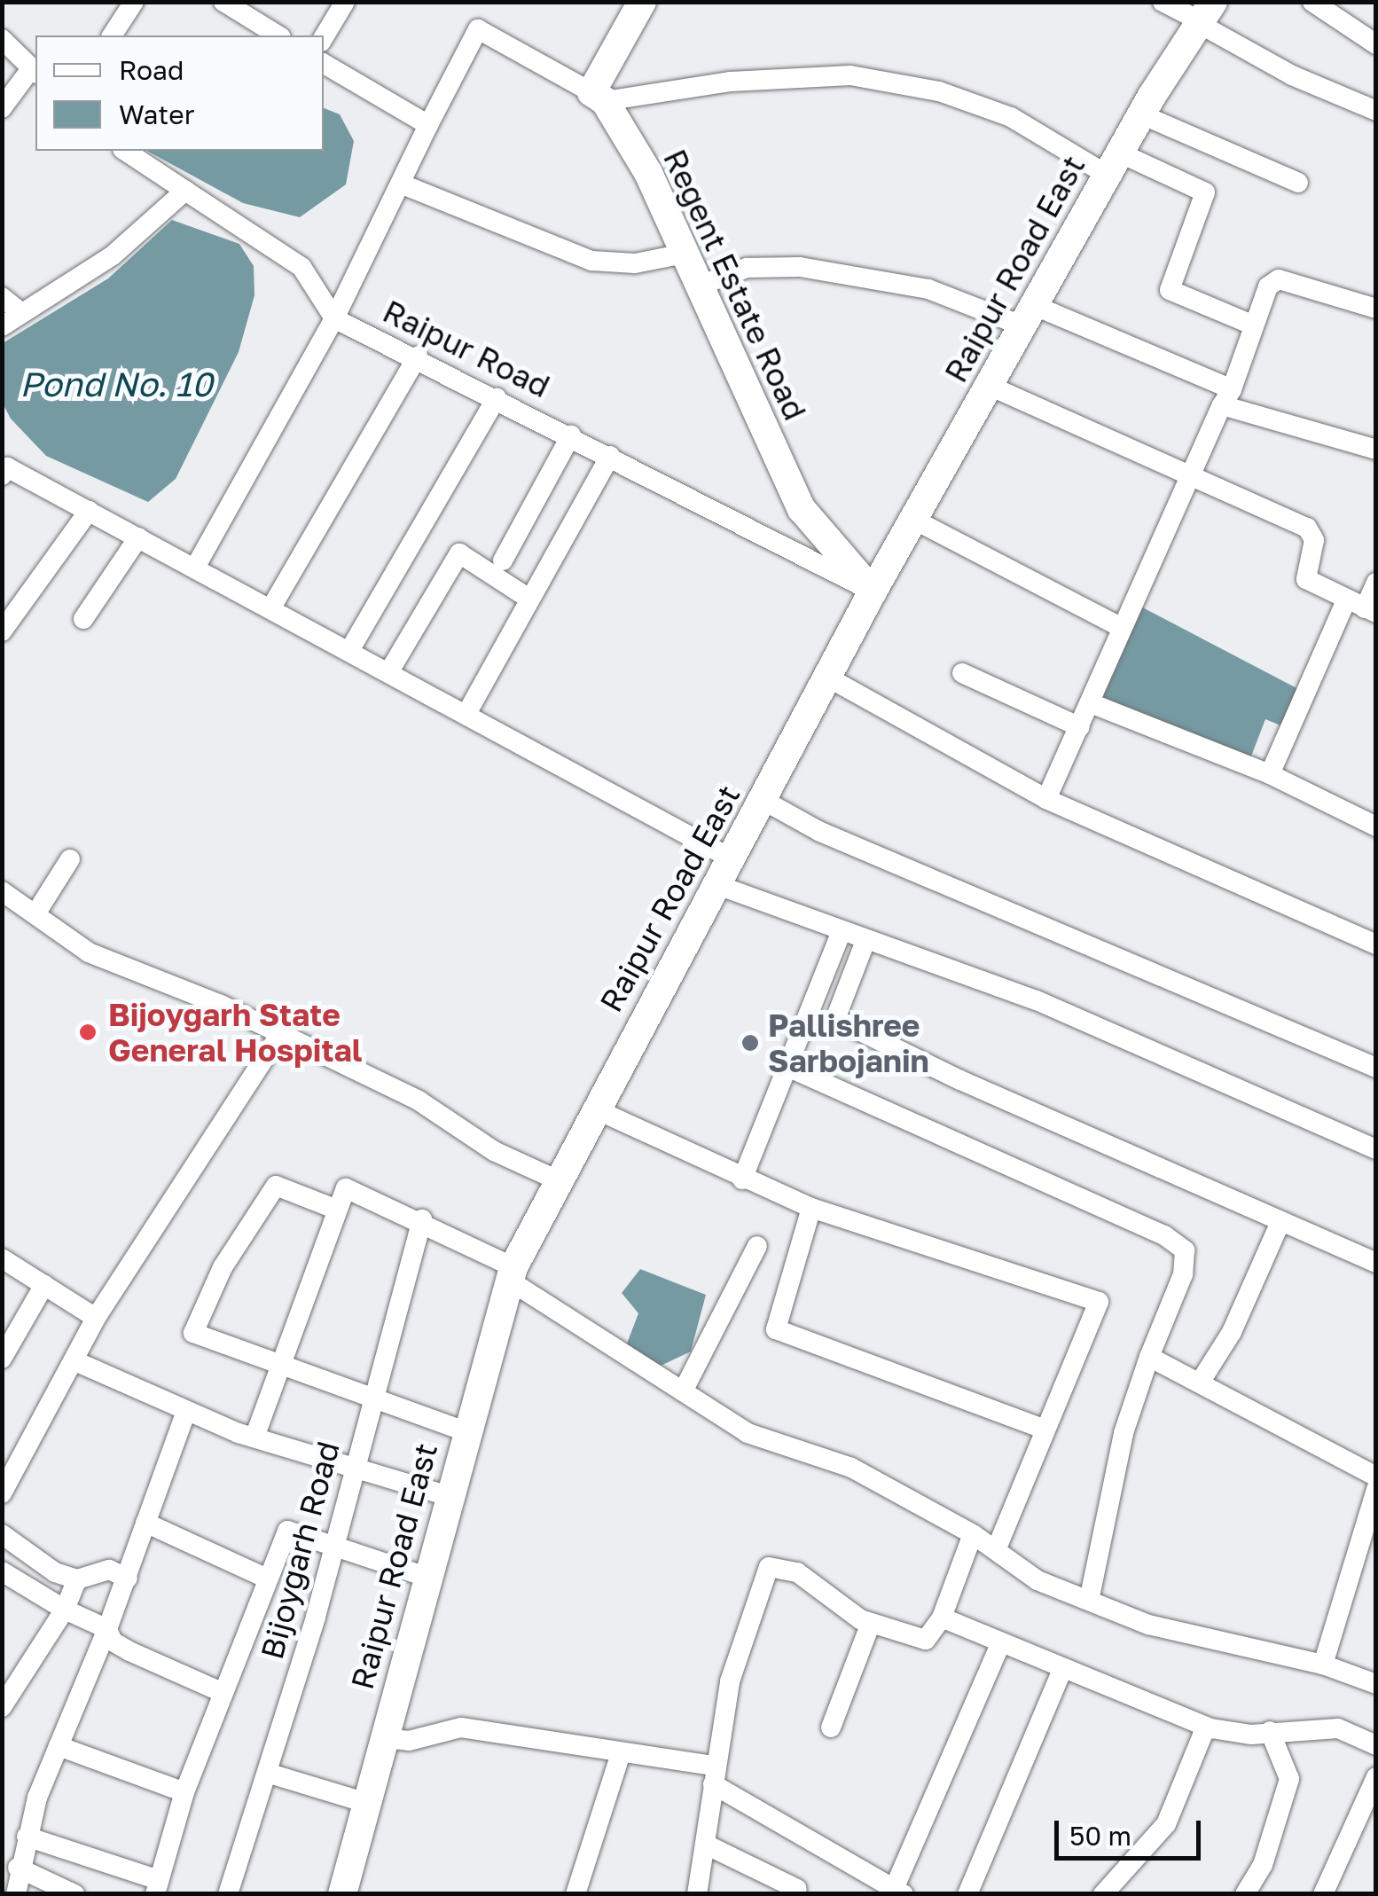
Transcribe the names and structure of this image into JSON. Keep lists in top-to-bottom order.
{
  "streets": {
    "street": [
      "Raipur Road East",
      "Regent Estate Road",
      "Raipur Road",
      "Bijoygarh Road"
    ]
  },
  "crossings": [
    ["Raipur Road East", "Regent Estate Road"],
    ["Raipur Road East", "Raipur Road"],
    ["Regent Estate Road", "Raipur Road"]
  ],
  "water": ["Pond No. 10"],
  "places": ["Bijoygarh State General Hospital", "Pallishree Sarbojanin"],
  "legend": ["Road", "Water"],
  "scale_bar": "50 m"
}
